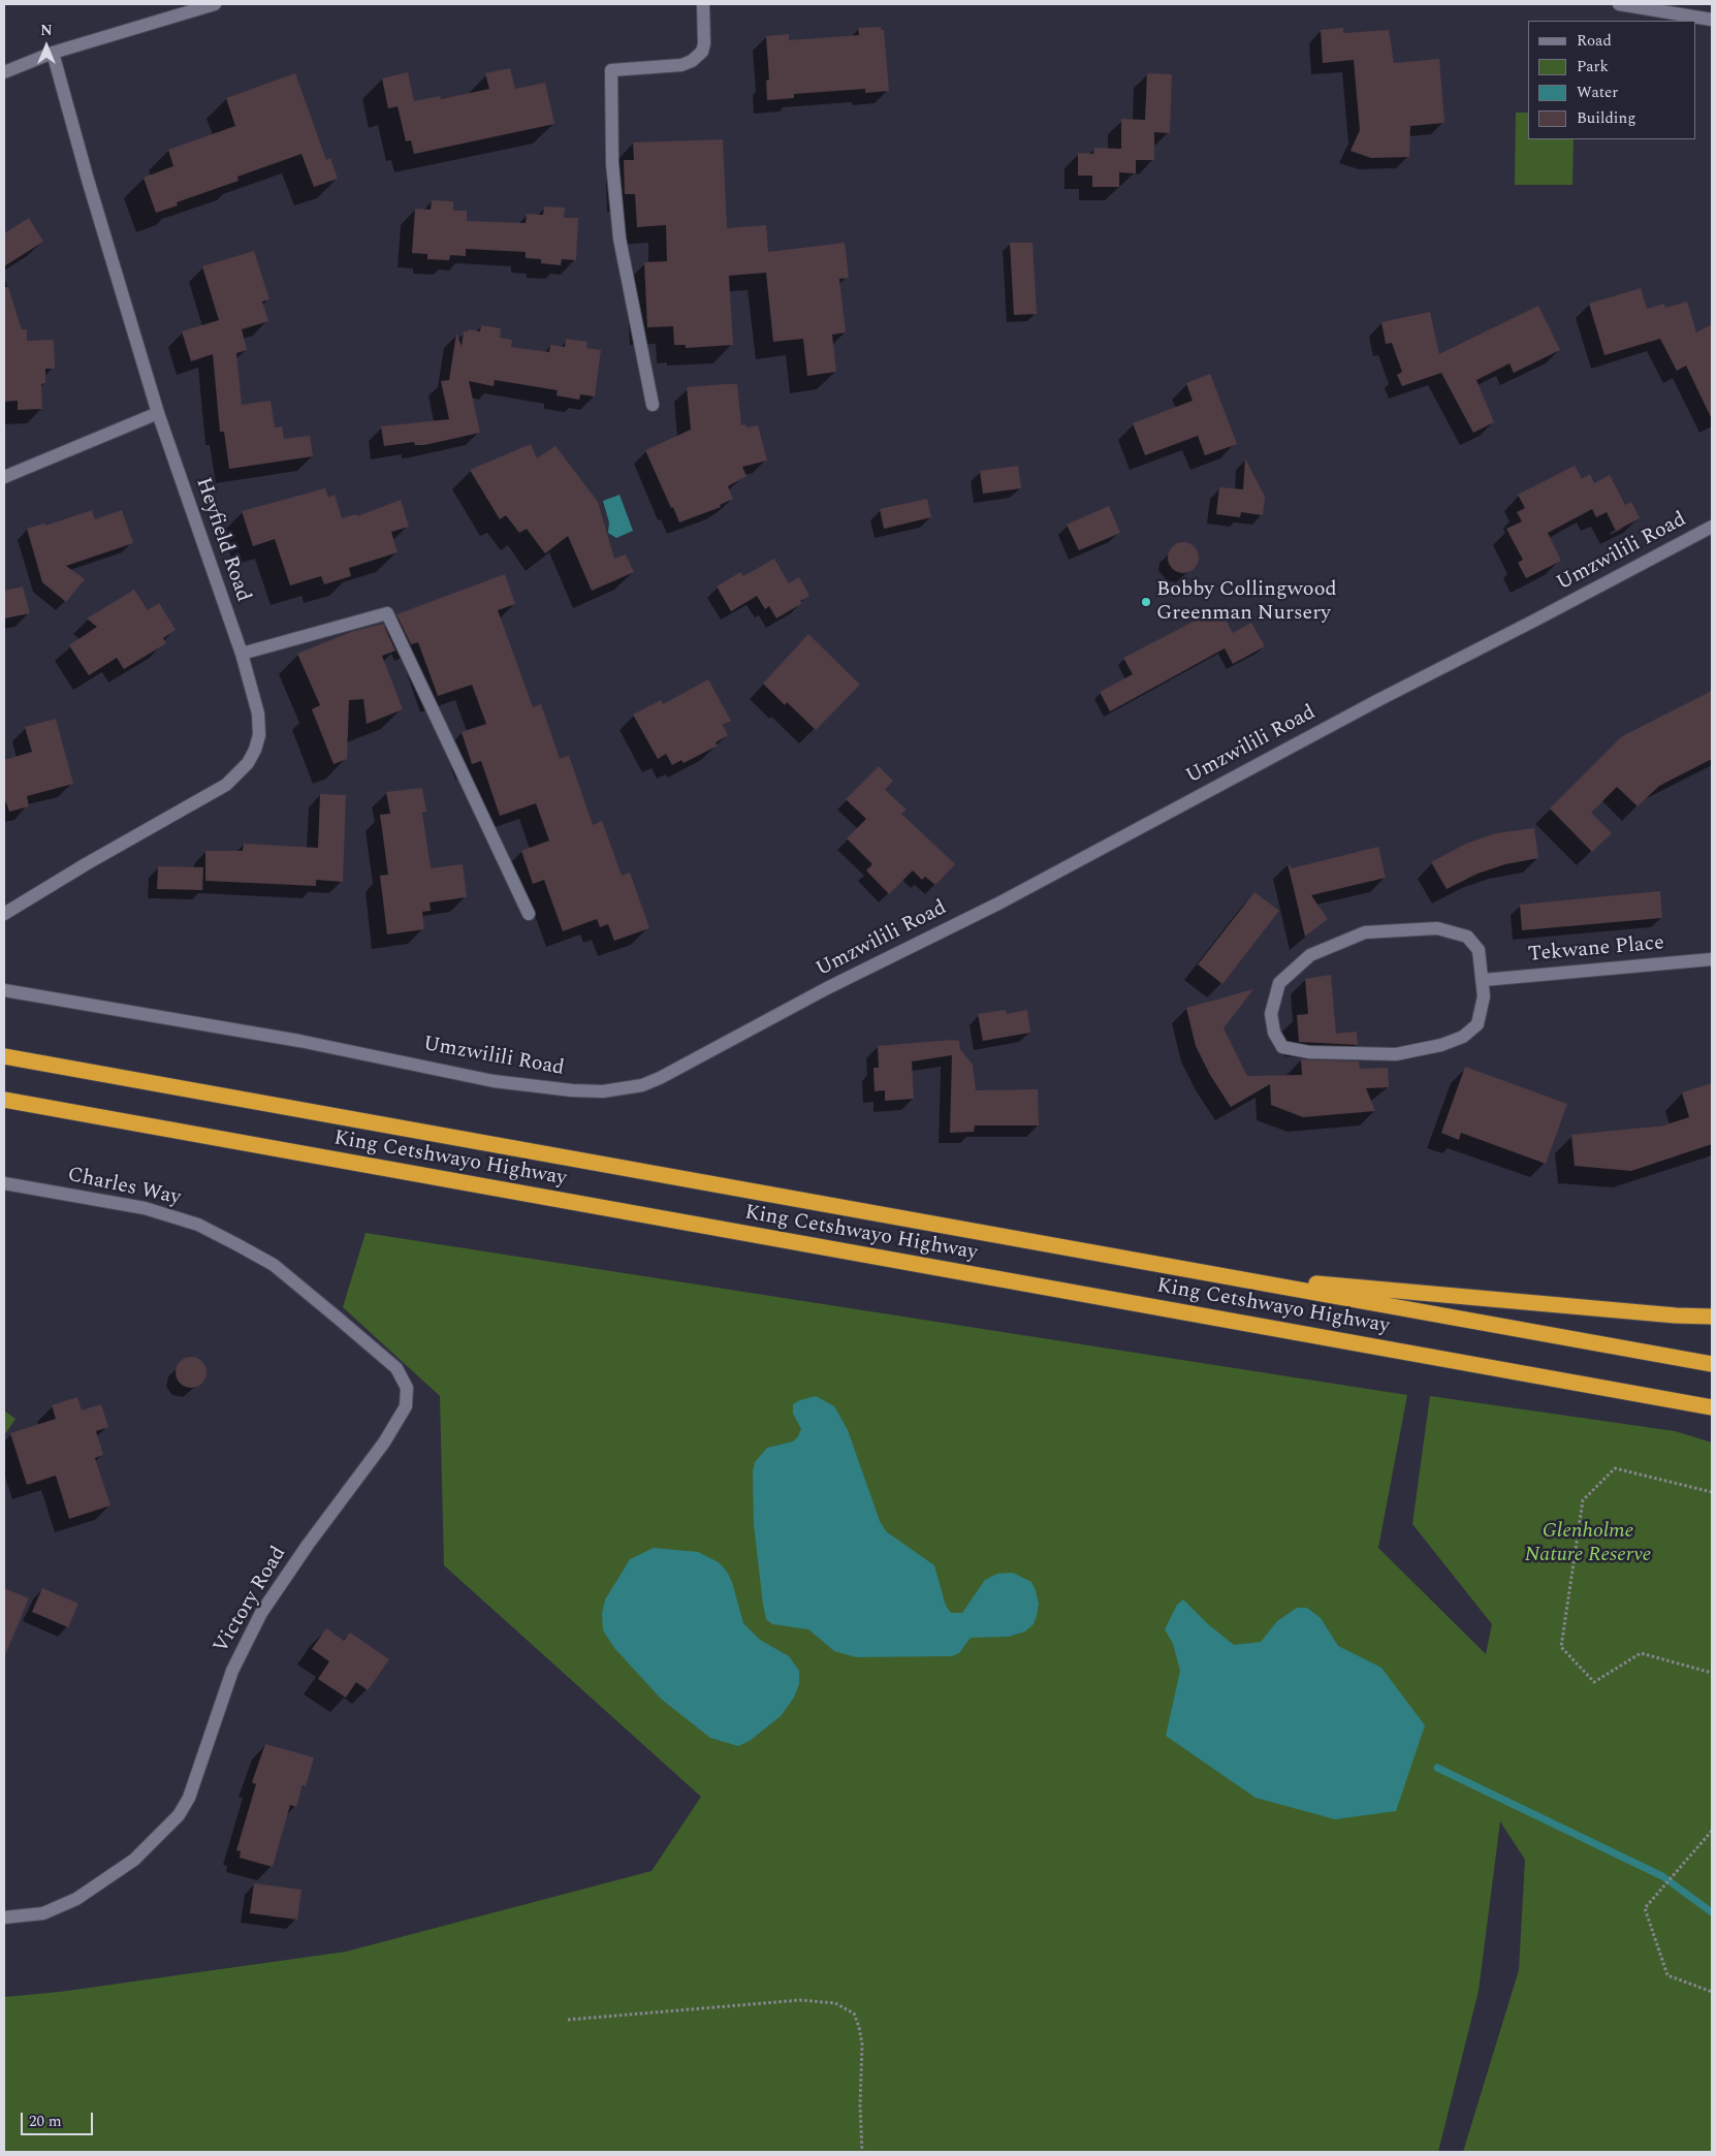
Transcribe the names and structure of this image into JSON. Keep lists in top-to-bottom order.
{
  "streets": {
    "highway": ["King Cetshwayo Highway"],
    "street": [
      "Heyfield Road",
      "Umzwilili Road",
      "Tekwane Place",
      "Charles Way",
      "Victory Road"
    ]
  },
  "crossings": [
    ["Charles Way", "Victory Road"]
  ],
  "parks": ["Glenholme Nature Reserve"],
  "places": ["Bobby Collingwood Greenman Nursery"],
  "legend": [
    "Road",
    "Park",
    "Water",
    "Building"
  ],
  "scale_bar": "20 m",
  "north": "top"
}
